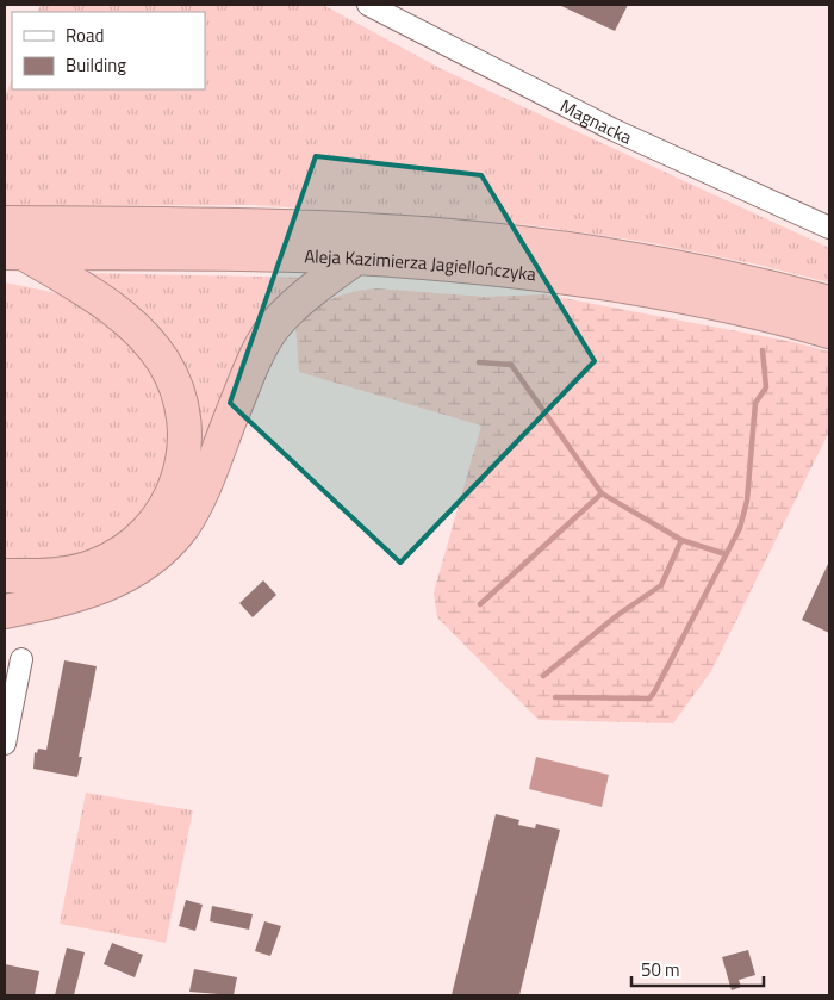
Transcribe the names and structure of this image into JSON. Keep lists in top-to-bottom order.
{
  "streets": {
    "highway": ["Aleja Kazimierza Jagiellończyka"],
    "street": ["Magnacka"]
  },
  "legend": ["Road", "Building"],
  "scale_bar": "50 m"
}
